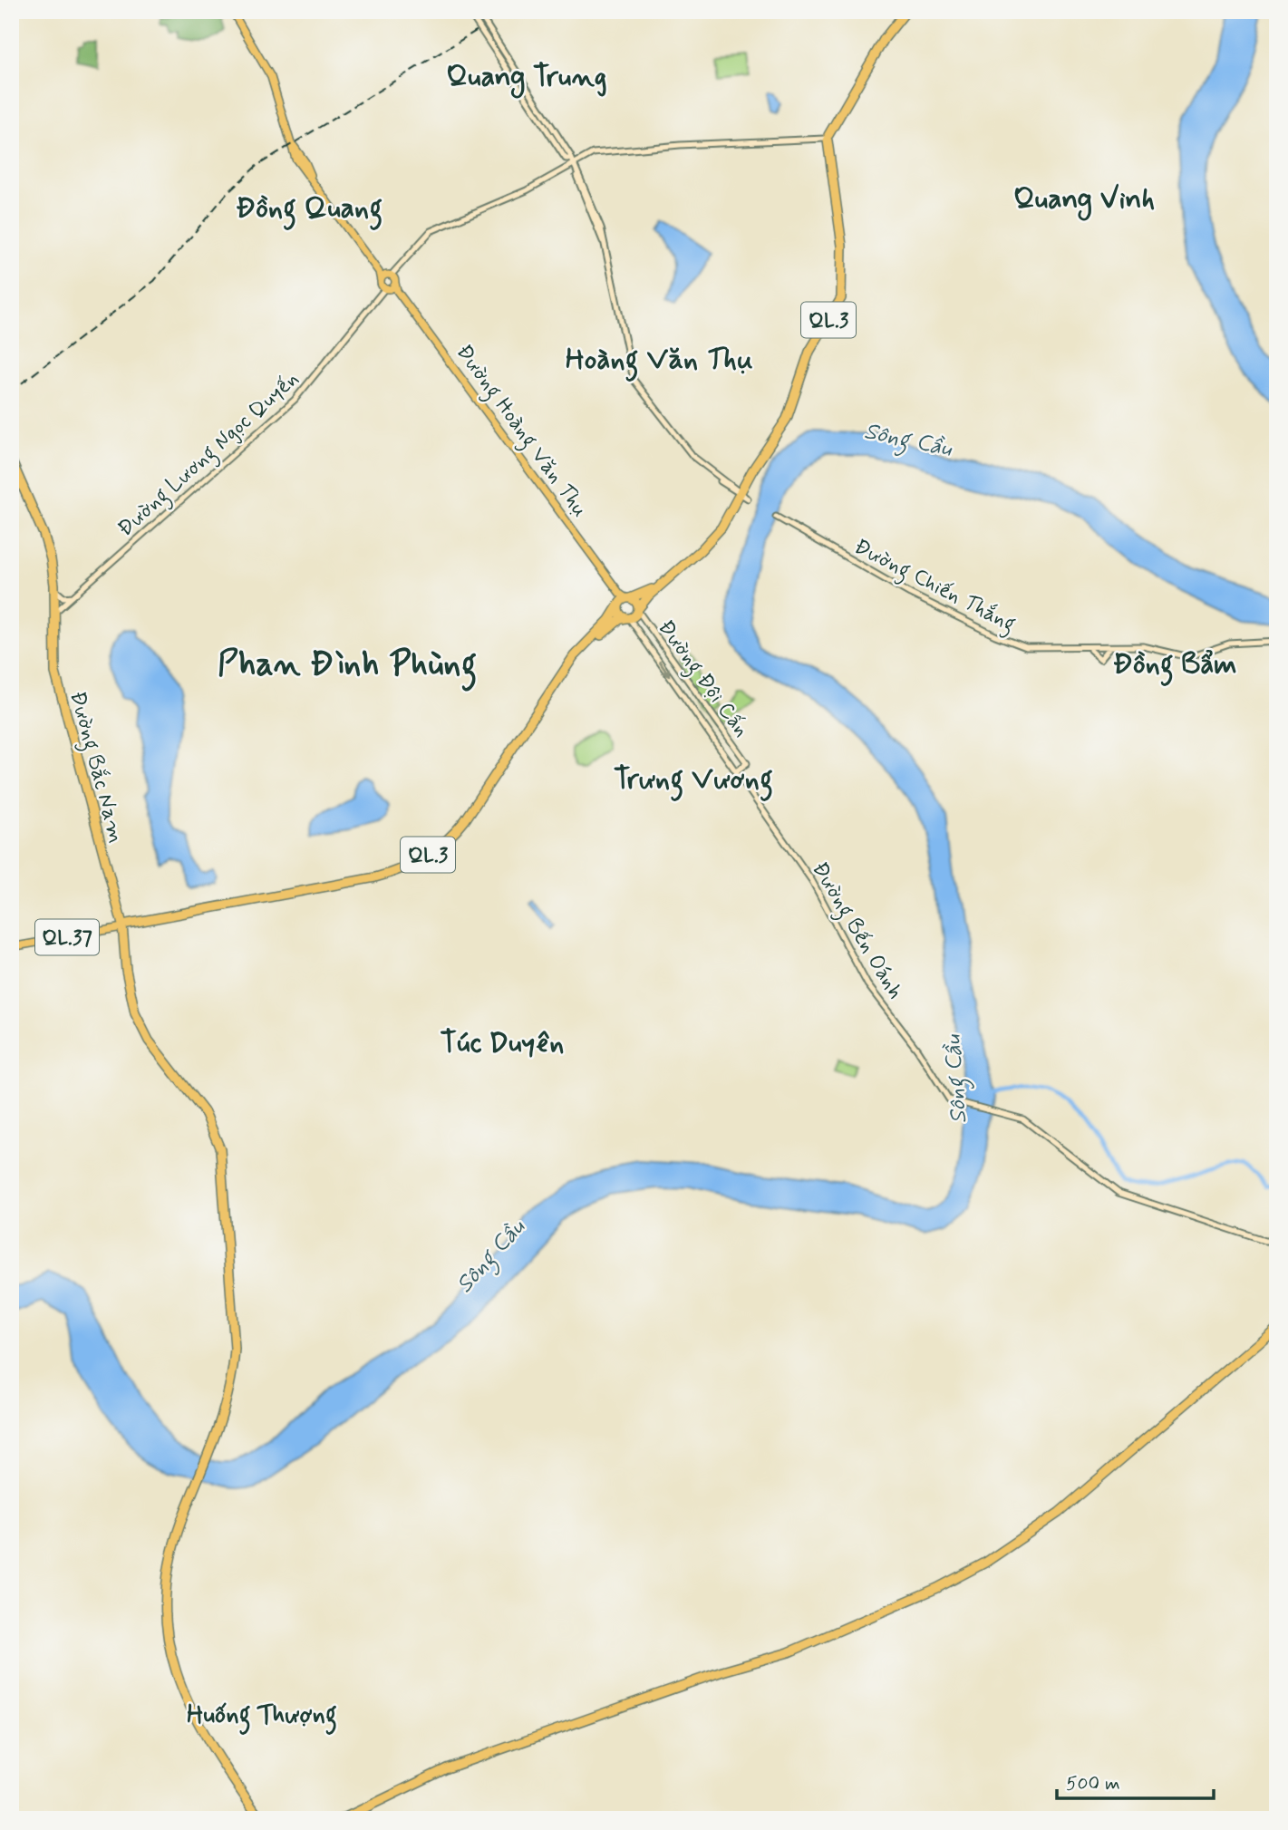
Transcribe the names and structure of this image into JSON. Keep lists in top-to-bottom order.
{
  "streets": {
    "highway": ["QL.3", "Đường Bắc Nam"],
    "main road": [
      "Đường Hoàng Văn Thụ",
      "Đường Lương Ngọc Quyến",
      "Đường Chiến Thắng",
      "Đường Đội Cấn",
      "Đường Bến Oánh",
      "QL.37"
    ]
  },
  "crossings": [
    ["QL.3", "Đường Hoàng Văn Thụ"],
    ["QL.3", "Đường Đội Cấn"],
    ["QL.3", "Đường Bắc Nam"],
    ["QL.3", "QL.37"],
    ["Đường Hoàng Văn Thụ", "Đường Lương Ngọc Quyến"],
    ["Đường Hoàng Văn Thụ", "Đường Đội Cấn"],
    ["Đường Lương Ngọc Quyến", "Đường Bắc Nam"],
    ["Đường Đội Cấn", "Đường Bến Oánh"],
    ["Đường Bắc Nam", "QL.37"]
  ],
  "districts": [
    "Quang Trung",
    "Quang Vinh",
    "Đồng Quang",
    "Hoàng Văn Thụ",
    "Phan Đình Phùng",
    "Đồng Bẩm",
    "Trưng Vương",
    "Túc Duyên",
    "Huống Thượng"
  ],
  "water": ["Sông Cầu"],
  "scale_bar": "500 m"
}
